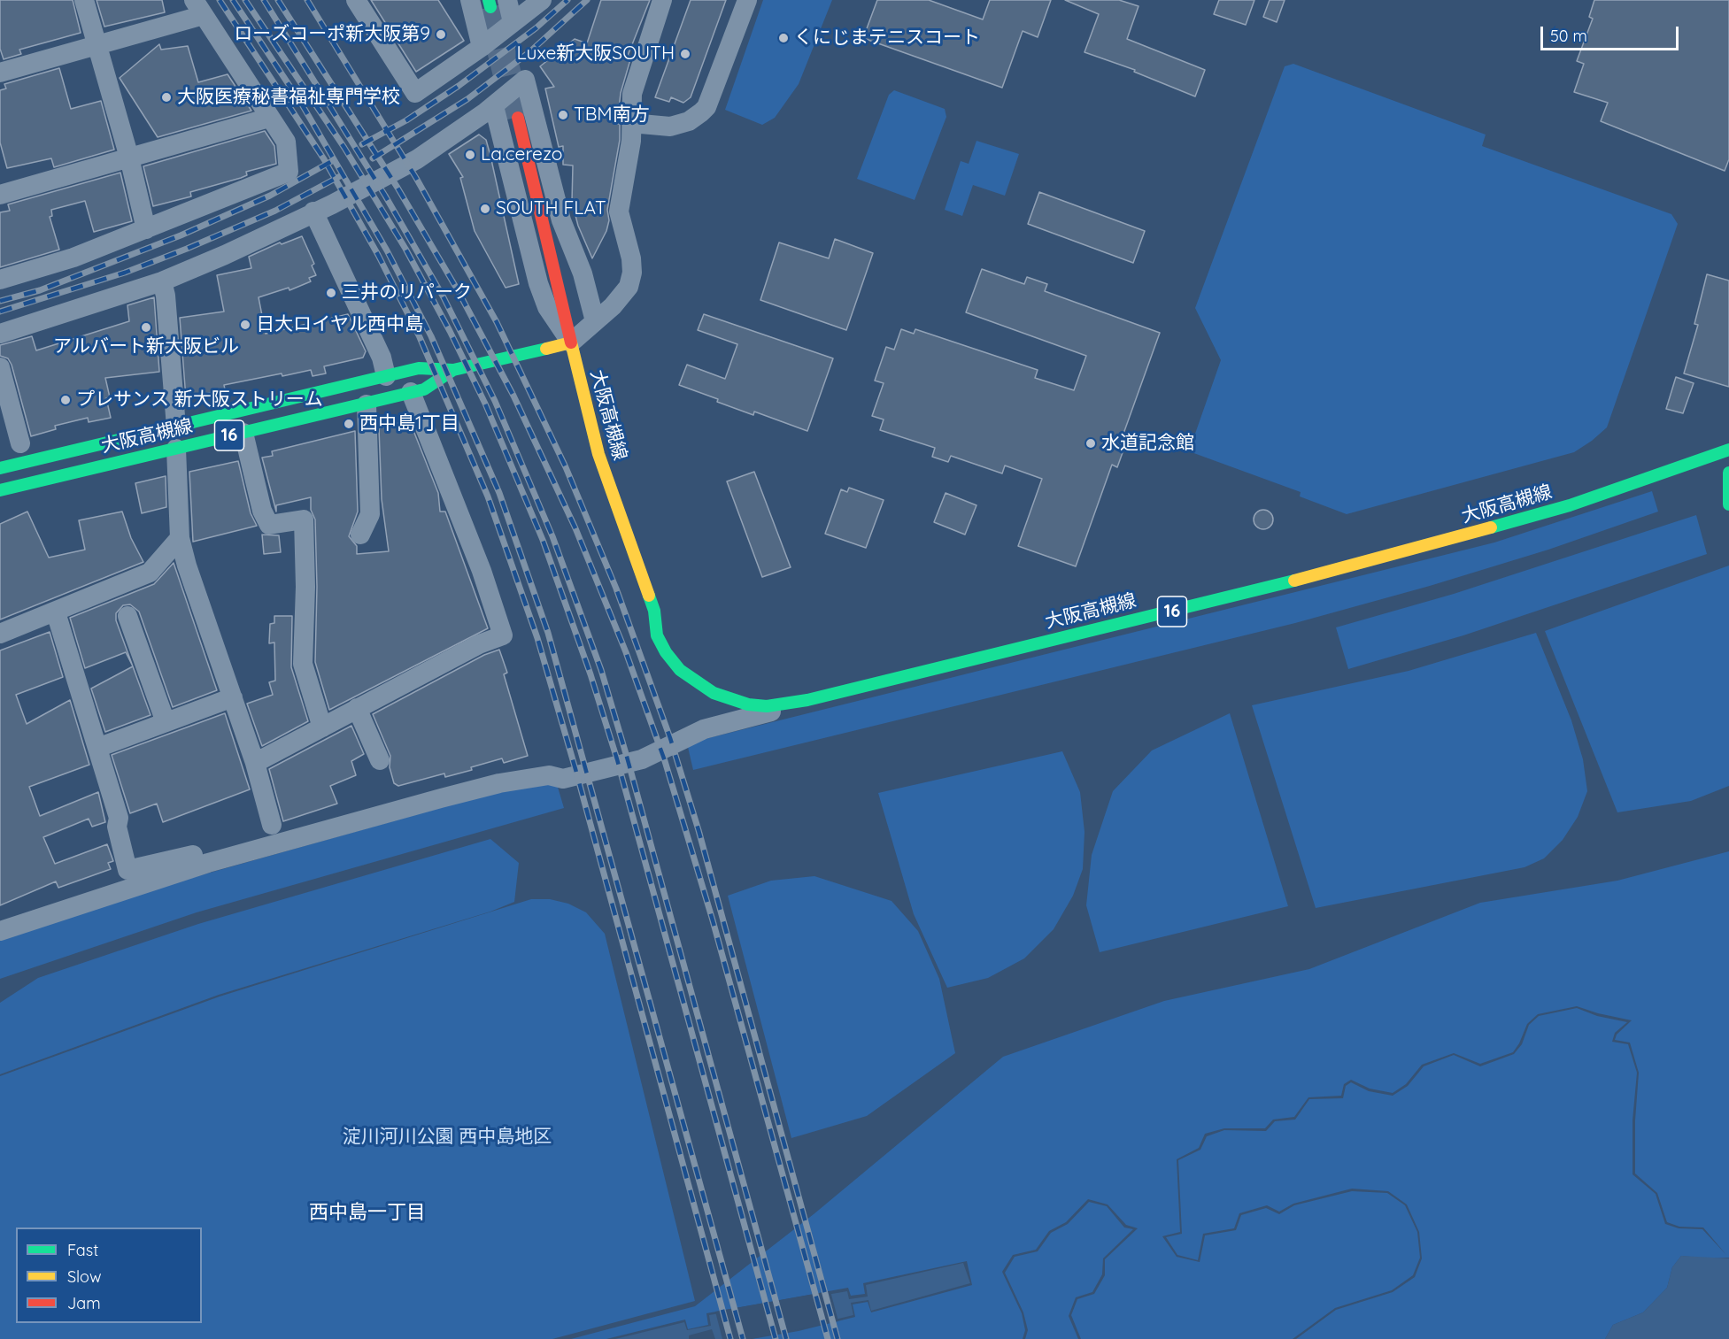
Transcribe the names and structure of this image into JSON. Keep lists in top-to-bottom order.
{
  "streets": {
    "main road": ["大阪高槻線", "16"]
  },
  "districts": ["西中島一丁目"],
  "parks": ["淀川河川公園 西中島地区"],
  "places": [
    "ローズコーポ新大阪第9",
    "くにじまテニスコート",
    "Luxe新大阪SOUTH",
    "大阪医療秘書福祉専門学校",
    "TBM南方",
    "La.cerezo",
    "SOUTH FLAT",
    "三井のリパーク",
    "日大ロイヤル西中島",
    "アルバート新大阪ビル",
    "プレサンス 新大阪ストリーム",
    "西中島1丁目",
    "水道記念館"
  ],
  "legend": ["Fast", "Slow", "Jam"],
  "scale_bar": "50 m"
}
